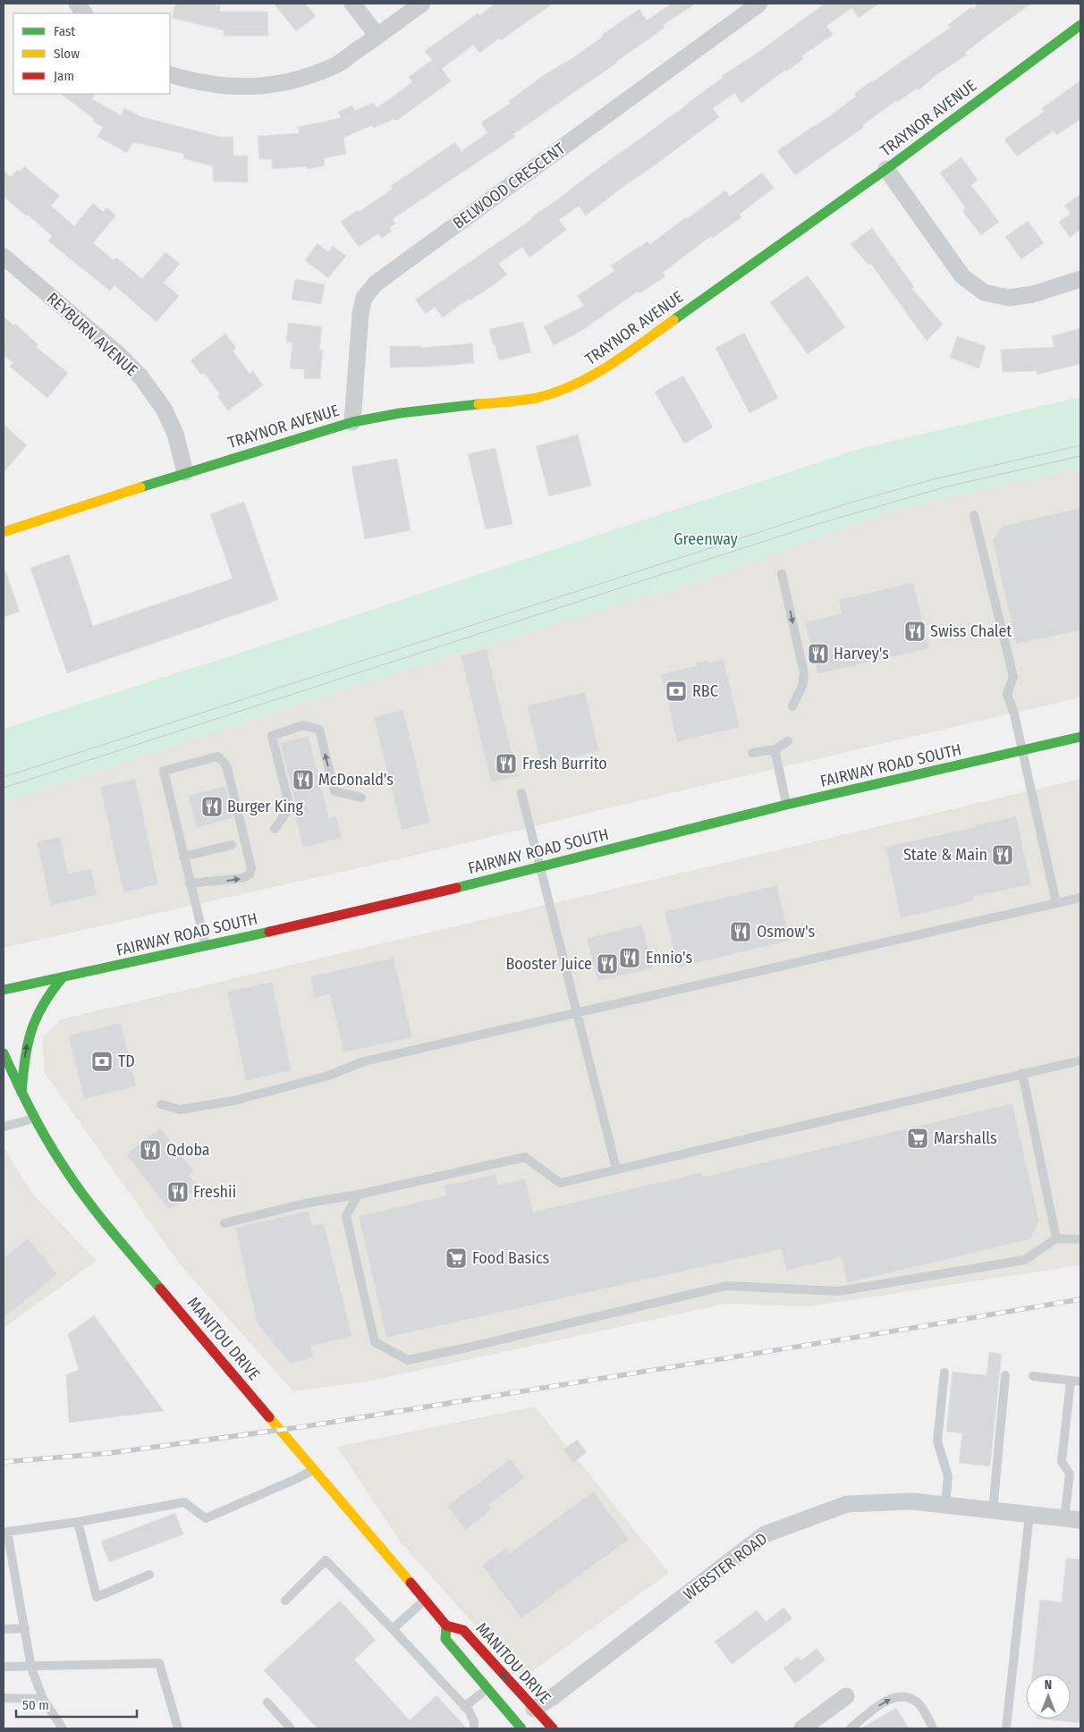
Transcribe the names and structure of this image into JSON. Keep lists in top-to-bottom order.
{
  "streets": {
    "main road": ["TRAYNOR AVENUE", "FAIRWAY ROAD SOUTH", "MANITOU DRIVE"],
    "street": ["BELWOOD CRESCENT", "REYBURN AVENUE", "WEBSTER ROAD"]
  },
  "crossings": [
    ["TRAYNOR AVENUE", "BELWOOD CRESCENT"],
    ["TRAYNOR AVENUE", "REYBURN AVENUE"],
    ["MANITOU DRIVE", "WEBSTER ROAD"]
  ],
  "parks": ["Greenway"],
  "places": {
    "restaurant": [
      "Swiss Chalet",
      "Harvey's",
      "Fresh Burrito",
      "McDonald's",
      "Burger King",
      "State & Main",
      "Osmow's",
      "Ennio's",
      "Booster Juice",
      "Qdoba",
      "Freshii"
    ],
    "bank": ["RBC", "TD"],
    "supermarket": ["Marshalls", "Food Basics"]
  },
  "legend": ["Fast", "Slow", "Jam"],
  "scale_bar": "50 m",
  "north": "top"
}
